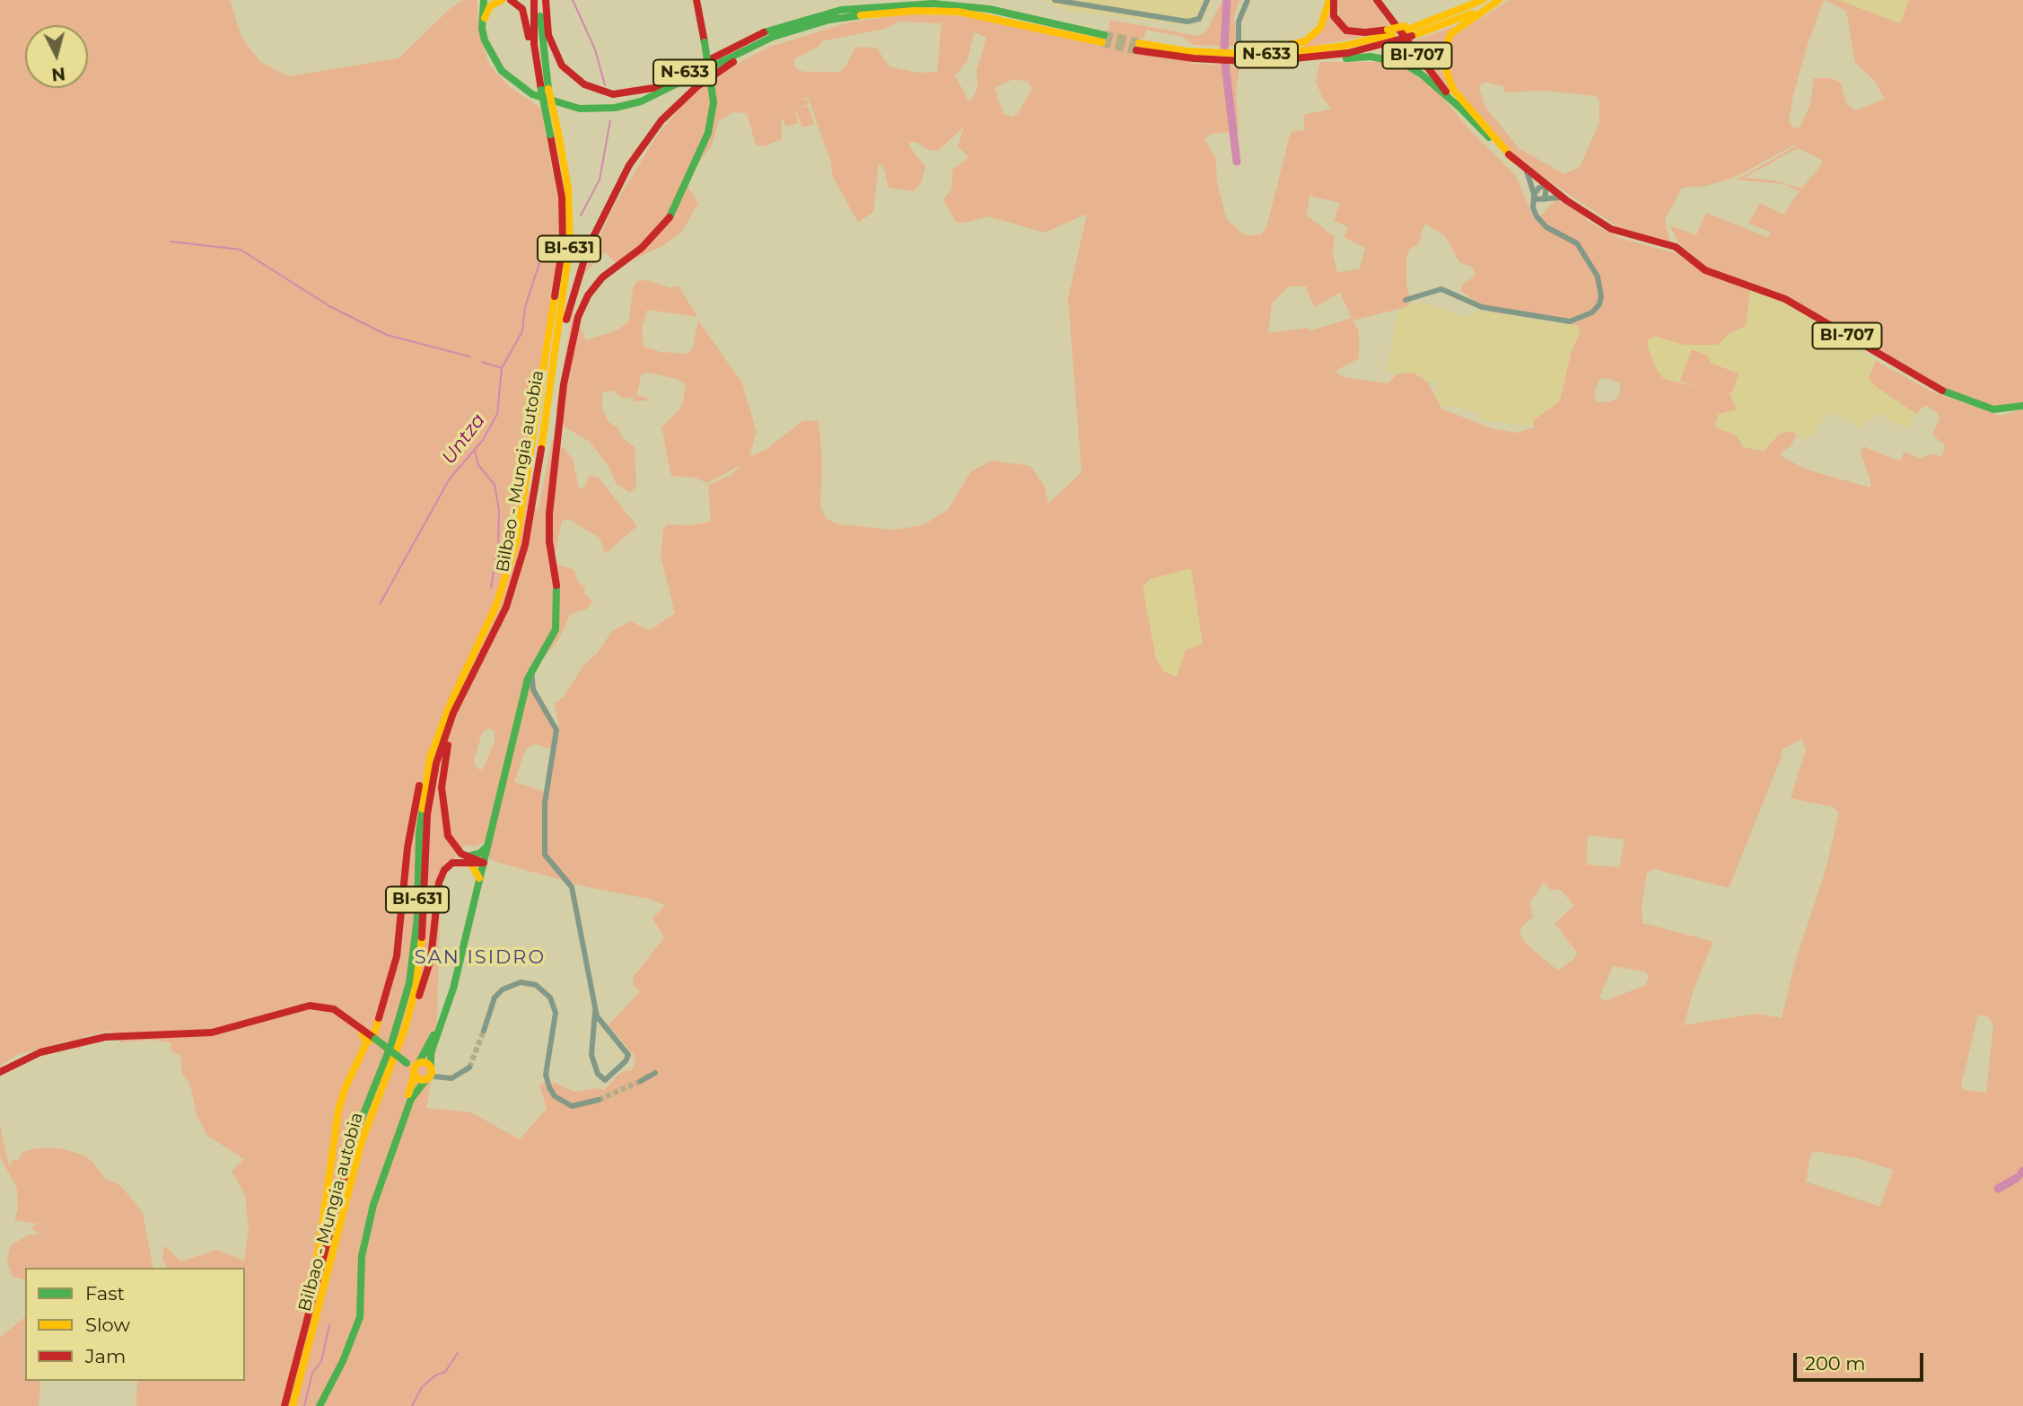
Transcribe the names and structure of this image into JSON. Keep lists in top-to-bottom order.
{
  "streets": {
    "main road": [
      "N-633",
      "BI-707",
      "BI-631",
      "Bilbao - Mungia autobia"
    ]
  },
  "districts": ["SAN ISIDRO"],
  "water": ["Untza"],
  "legend": ["Fast", "Slow", "Jam"],
  "scale_bar": "200 m",
  "north": "bottom"
}
